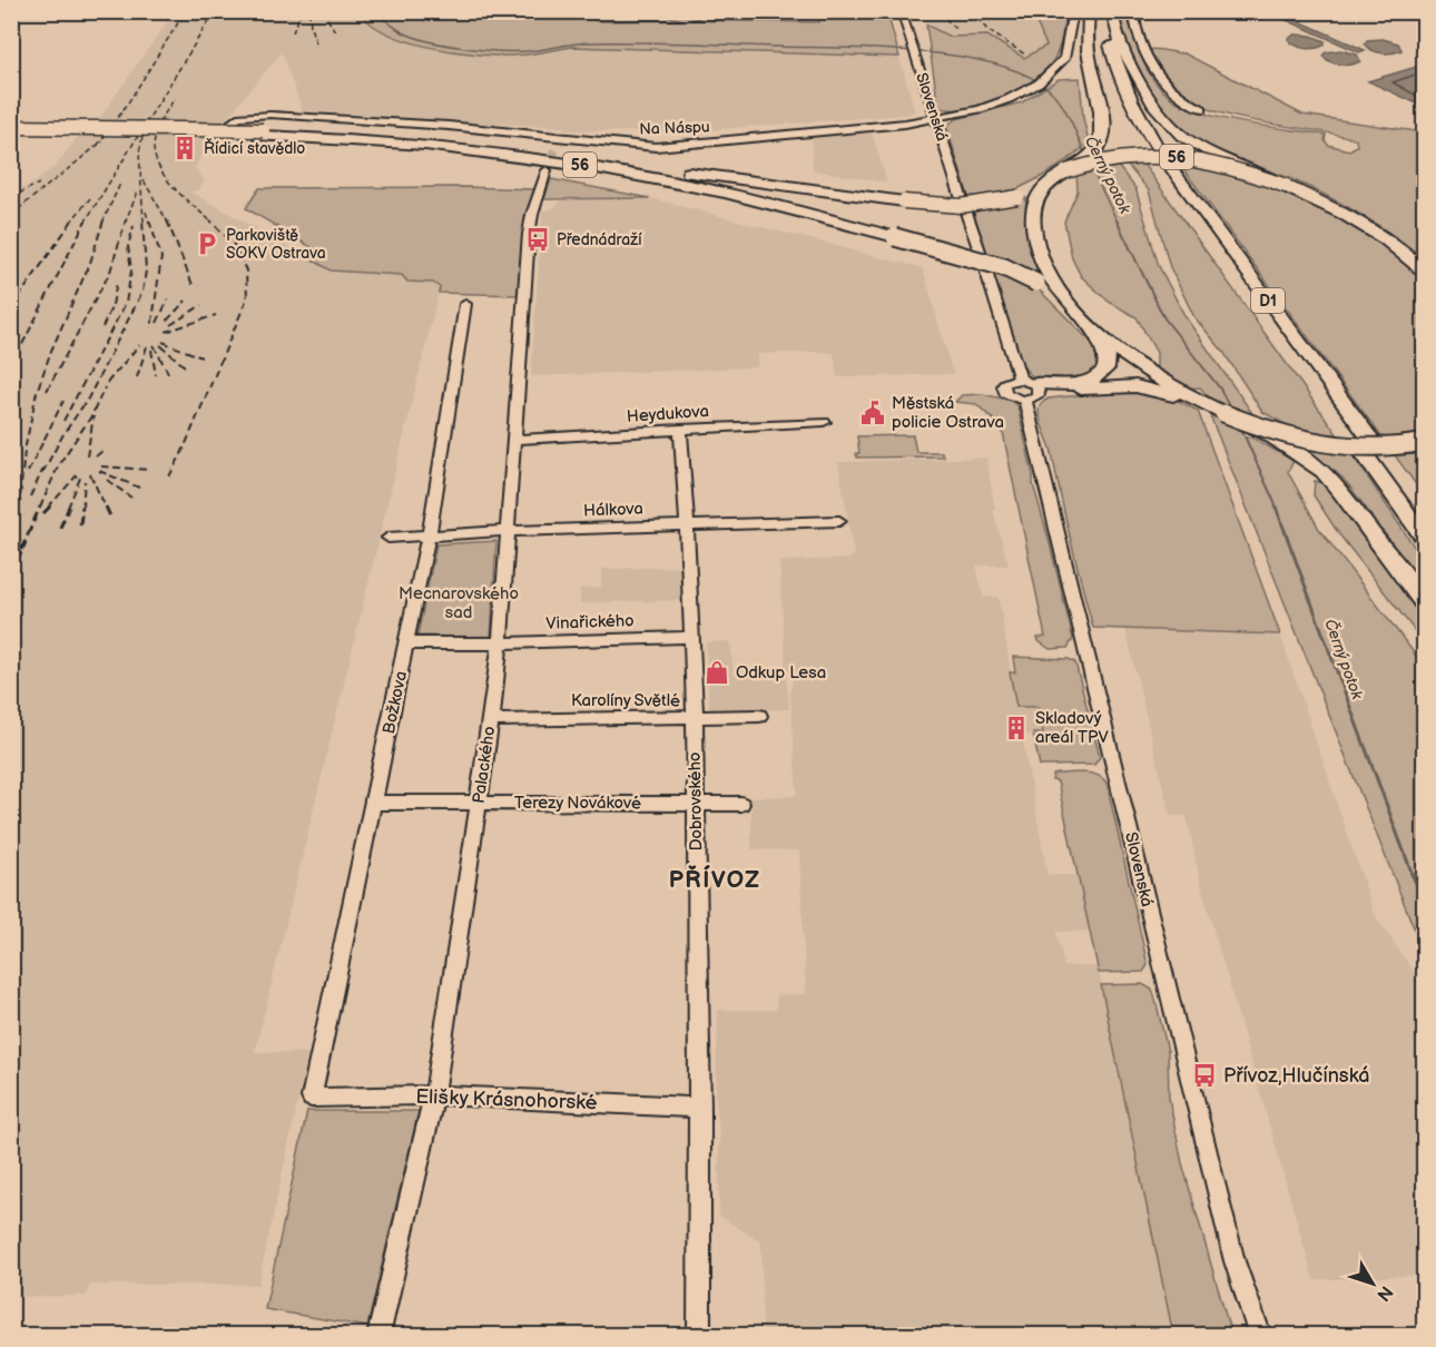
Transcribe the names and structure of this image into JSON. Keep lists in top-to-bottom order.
{
  "streets": {
    "highway": ["56", "D1"],
    "street": [
      "Slovenská",
      "Na Náspu",
      "Heydukova",
      "Hálkova",
      "Vinařického",
      "Karolíny Světlé",
      "Božkova",
      "Palackého",
      "Dobrovského",
      "Terezy Novákové",
      "Elišky Krásnohorské"
    ]
  },
  "crossings": [
    ["Slovenská", "Na Náspu"],
    ["56", "D1"],
    ["Heydukova", "Palackého"],
    ["Heydukova", "Dobrovského"],
    ["Hálkova", "Božkova"],
    ["Hálkova", "Palackého"],
    ["Hálkova", "Dobrovského"],
    ["Vinařického", "Božkova"],
    ["Vinařického", "Palackého"],
    ["Vinařického", "Dobrovského"],
    ["Karolíny Světlé", "Palackého"],
    ["Karolíny Světlé", "Dobrovského"],
    ["Božkova", "Terezy Novákové"],
    ["Božkova", "Elišky Krásnohorské"],
    ["Palackého", "Terezy Novákové"],
    ["Palackého", "Elišky Krásnohorské"],
    ["Dobrovského", "Terezy Novákové"],
    ["Dobrovského", "Elišky Krásnohorské"]
  ],
  "districts": ["PŘÍVOZ"],
  "water": ["Černý potok"],
  "parks": ["Mecnarovského sad"],
  "places": {
    "building": ["Řídicí stavědlo", "Skladový areál TPV"],
    "bus stop": ["Přednádraží", "Přívoz,Hlučínská"],
    "parking": ["Parkoviště SOKV Ostrava"],
    "public building": ["Městská policie Ostrava"],
    "shop": ["Odkup Lesa"]
  },
  "north": "bottom right"
}
